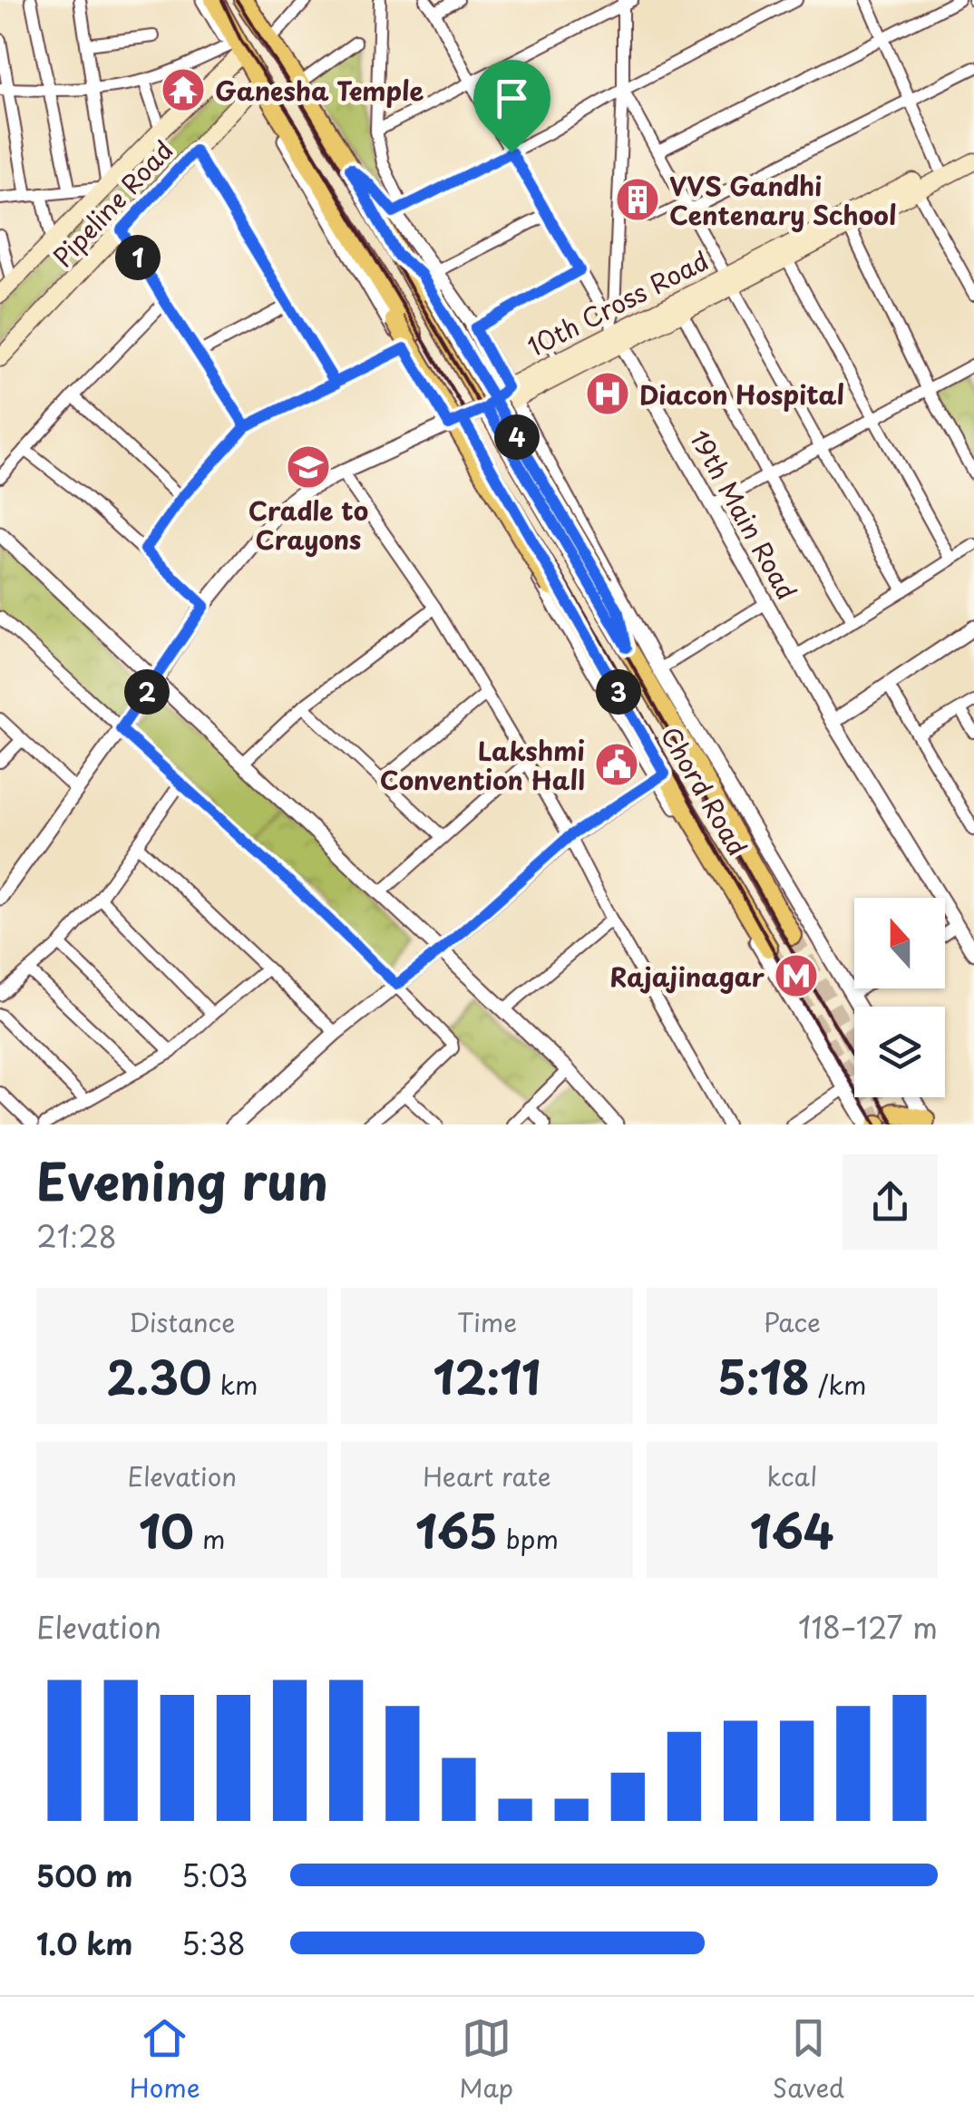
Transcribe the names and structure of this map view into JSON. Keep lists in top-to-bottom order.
{
  "streets": {
    "main road": ["Pipeline Road", "10th Cross Road", "Chord Road"],
    "street": ["19th Main Road"]
  },
  "crossings": [
    ["Pipeline Road", "Chord Road"],
    ["10th Cross Road", "19th Main Road"],
    ["10th Cross Road", "Chord Road"]
  ],
  "places": {
    "temple": ["Ganesha Temple"],
    "building": ["VVS Gandhi Centenary School"],
    "hospital": ["Diacon Hospital"],
    "school or university": ["Cradle to Crayons"],
    "public building": ["Lakshmi Convention Hall"],
    "metro station": ["Rajajinagar"]
  },
  "north": "top",
  "page": {
    "pins": [
      "1",
      "4",
      "2",
      "3"
    ],
    "heading": ["Evening run", "21:28"],
    "stats": [
      ["Distance", "2.30 km"],
      ["Time", "12:11"],
      ["Pace", "5:18 /km"],
      ["Elevation", "10 m"],
      ["Heart rate", "165 bpm"],
      ["kcal", "164"]
    ],
    "chart": ["Elevation", "118–127 m"],
    "list": [
      {
        "name": "500 m",
        "note": "5:03"
      },
      {
        "name": "1.0 km",
        "note": "5:38"
      }
    ],
    "tabs": ["Home", "Map", "Saved"]
  }
}
